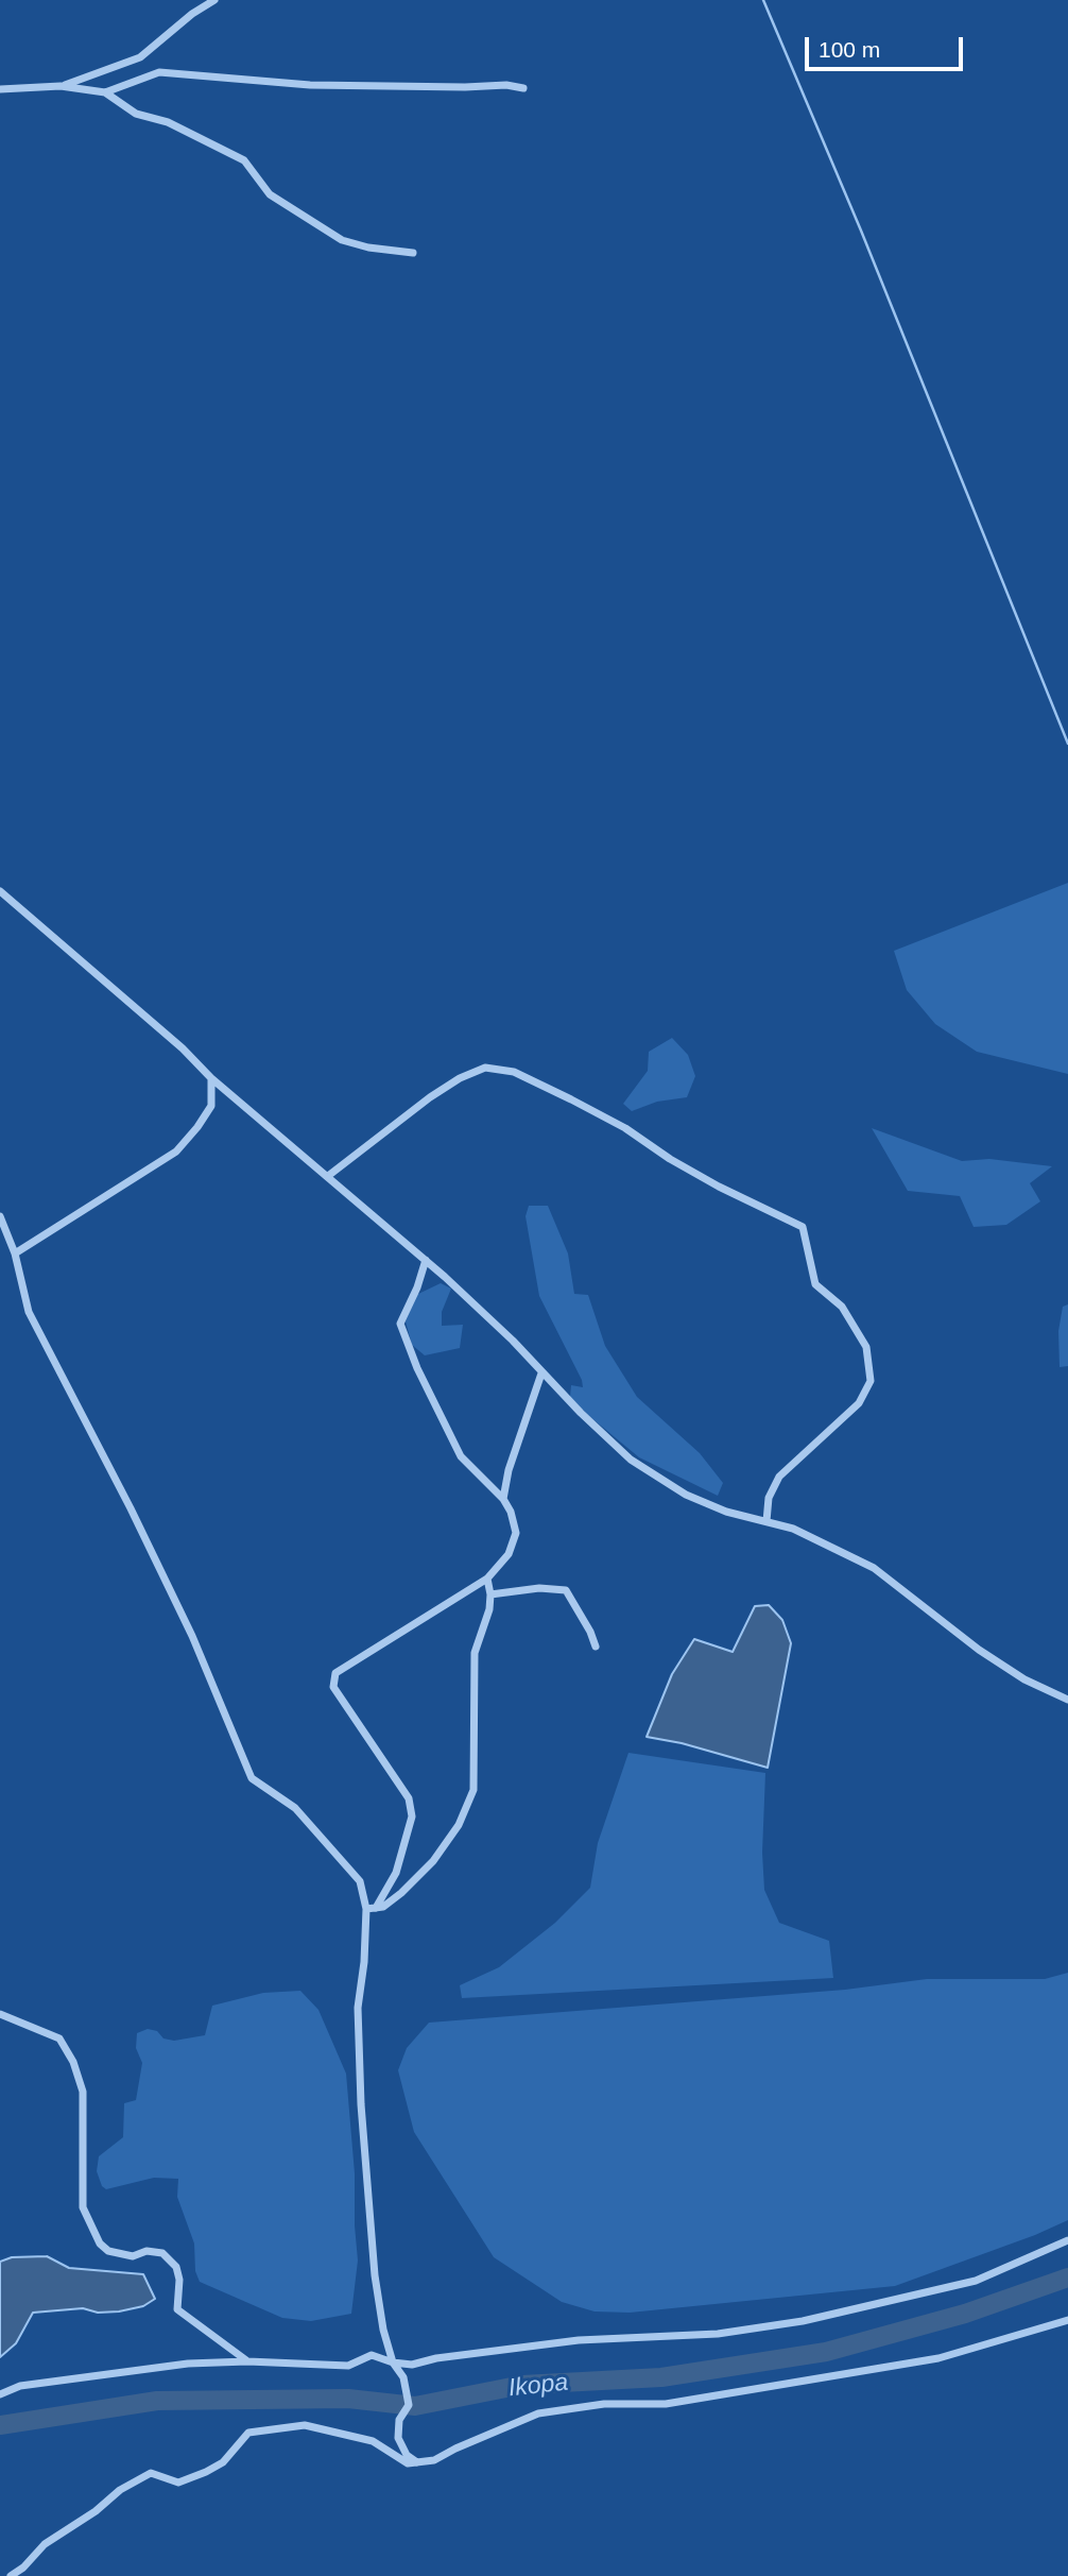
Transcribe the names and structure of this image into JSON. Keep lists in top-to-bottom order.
{
  "water": ["Ikopa"],
  "scale_bar": "100 m"
}
